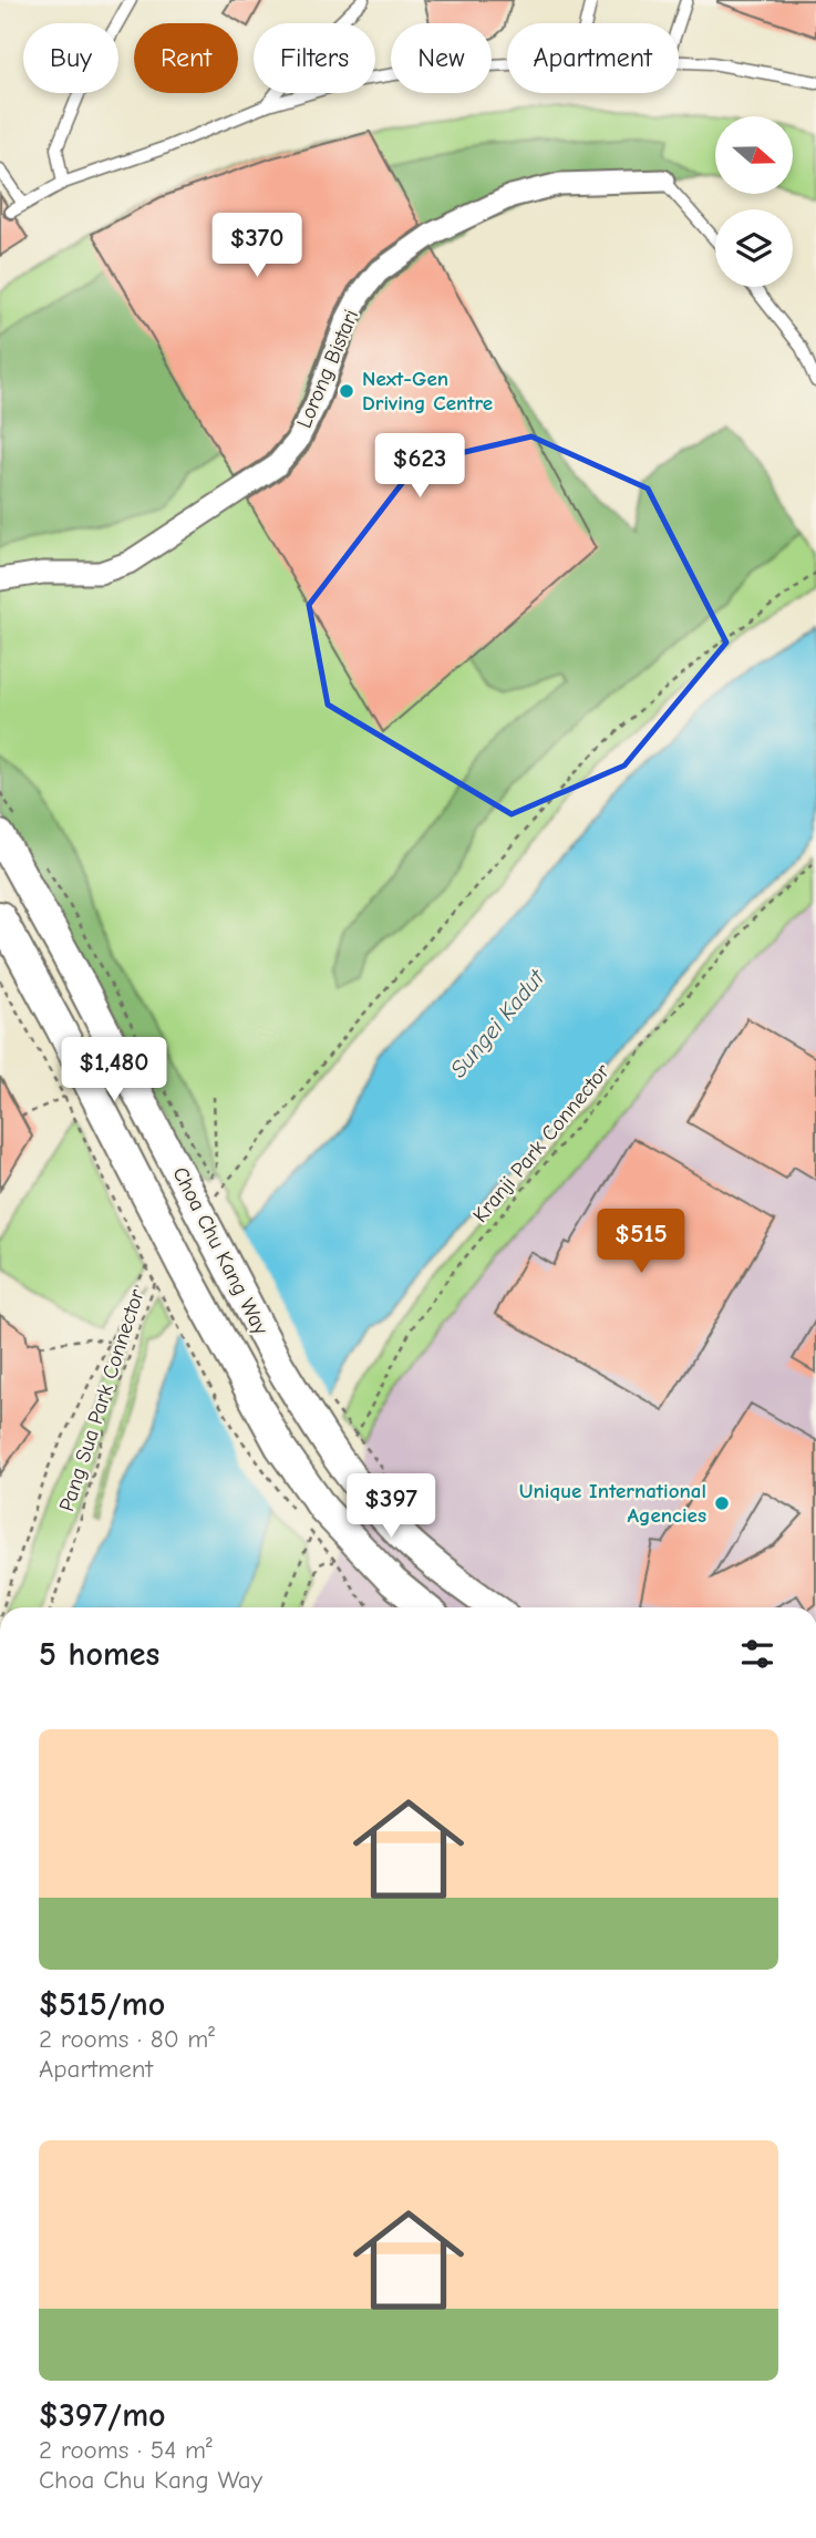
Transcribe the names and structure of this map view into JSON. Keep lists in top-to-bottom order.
{
  "streets": {
    "main road": ["Choa Chu Kang Way"],
    "street": ["Lorong Bistari"],
    "path": ["Kranji Park Connector", "Pang Sua Park Connector"]
  },
  "crossings": [
    ["Kranji Park Connector", "Choa Chu Kang Way"],
    ["Choa Chu Kang Way", "Pang Sua Park Connector"]
  ],
  "water": ["Sungei Kadut"],
  "places": ["Next-Gen Driving Centre", "Unique International Agencies"],
  "north": "right",
  "page": {
    "chip": [
      "Buy",
      "Rent",
      "Filters",
      "New",
      "Apartment"
    ],
    "price": [
      "$370",
      "$623",
      "$1,480",
      "$515",
      "$397"
    ],
    "heading": "5 homes",
    "list": [
      {
        "name": "$515/mo",
        "note": "2 rooms · 80 m² · Apartment"
      },
      {
        "name": "$397/mo",
        "note": "2 rooms · 54 m² · Choa Chu Kang Way"
      }
    ]
  }
}
